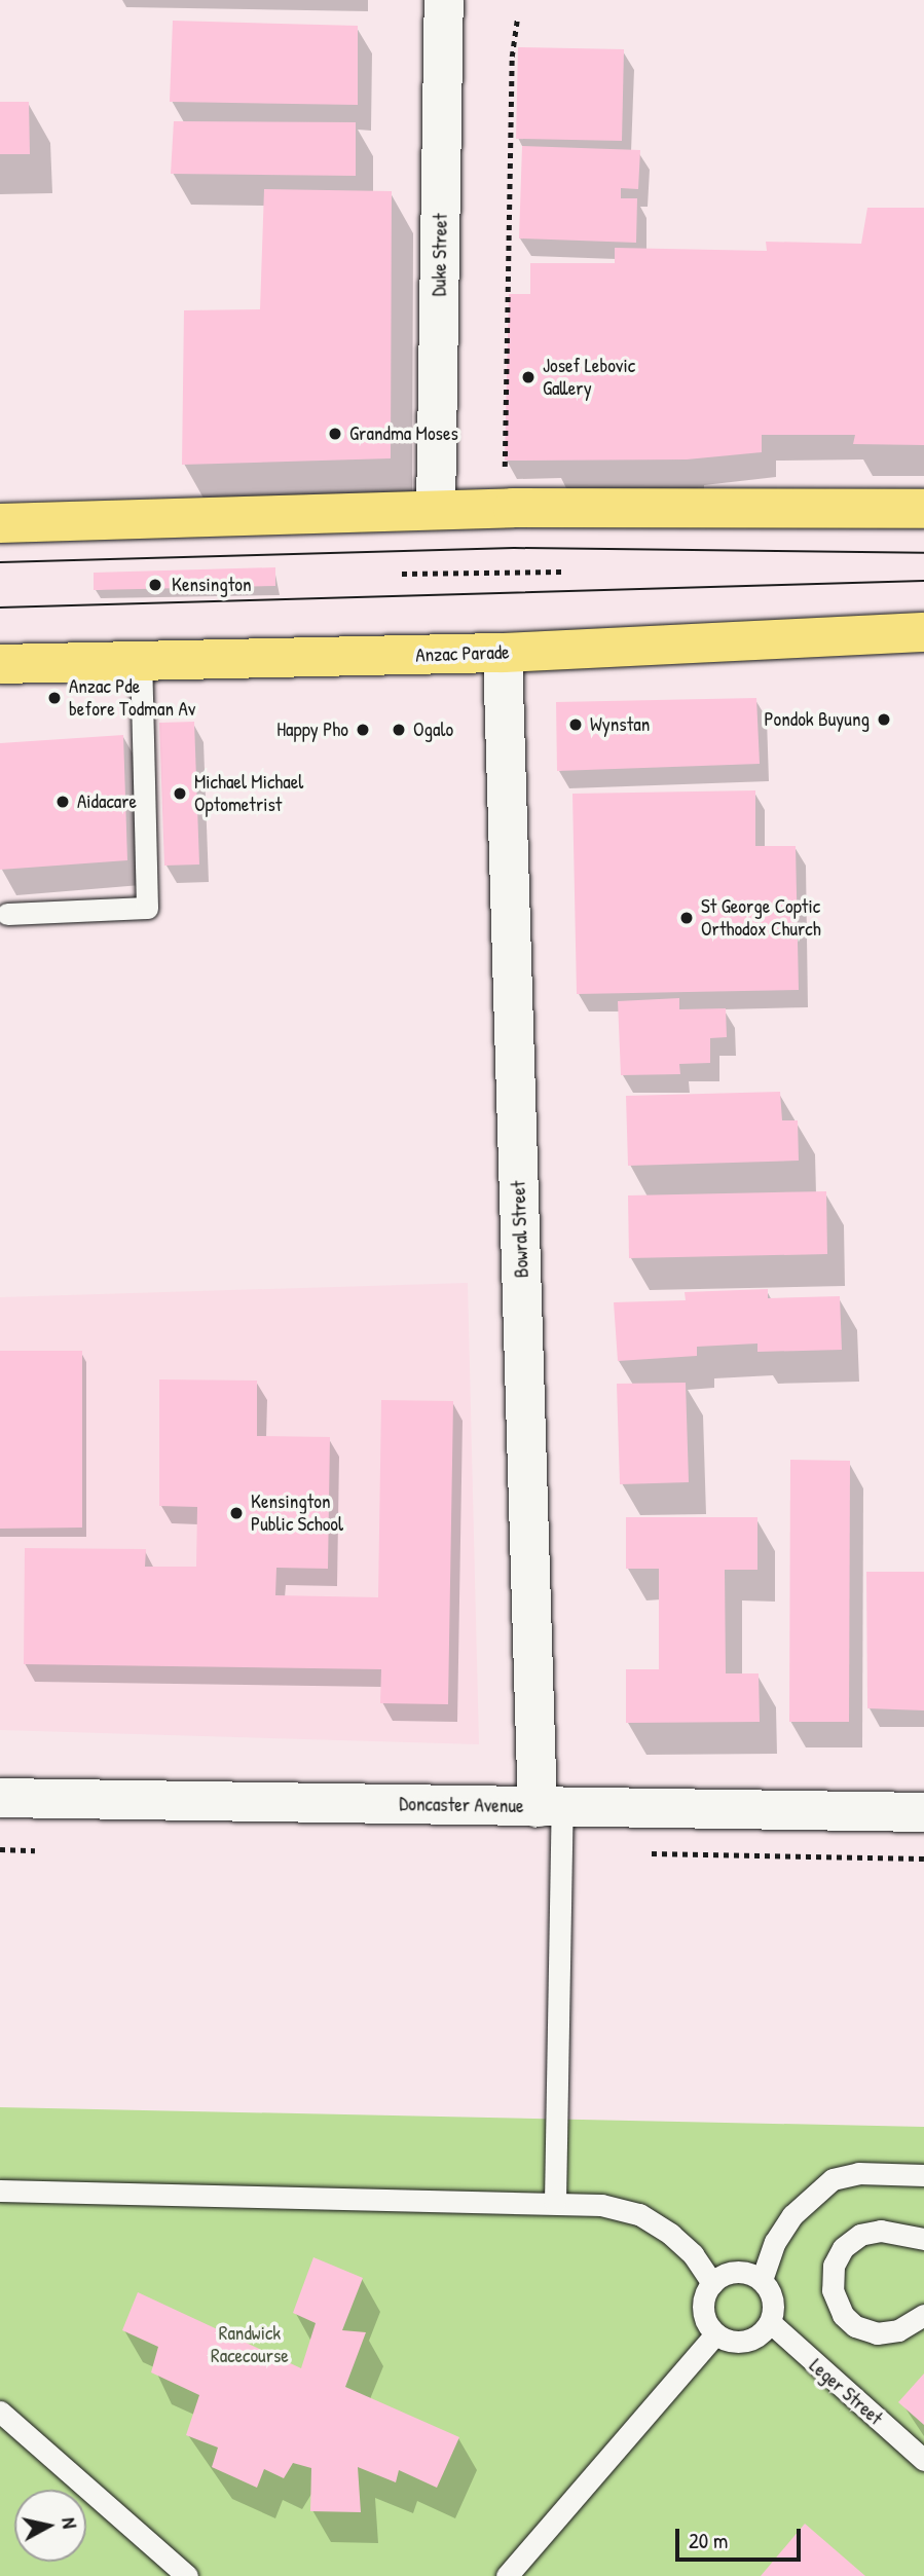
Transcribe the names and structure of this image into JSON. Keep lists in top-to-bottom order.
{
  "streets": {
    "main road": ["Anzac Parade"],
    "street": ["Duke Street", "Bowral Street", "Doncaster Avenue"],
    "lane": ["Leger Street"]
  },
  "crossings": [
    ["Anzac Parade", "Bowral Street"],
    ["Bowral Street", "Doncaster Avenue"]
  ],
  "parks": ["Randwick Racecourse"],
  "places": [
    "Josef Lebovic Gallery",
    "Grandma Moses",
    "Kensington",
    "Anzac Pde before Todman Av",
    "Pondok Buyung",
    "Wynstan",
    "Happy Pho",
    "Ogalo",
    "Michael Michael Optometrist",
    "Aidacare",
    "St George Coptic Orthodox Church",
    "Kensington Public School"
  ],
  "scale_bar": "20 m",
  "north": "right"
}
